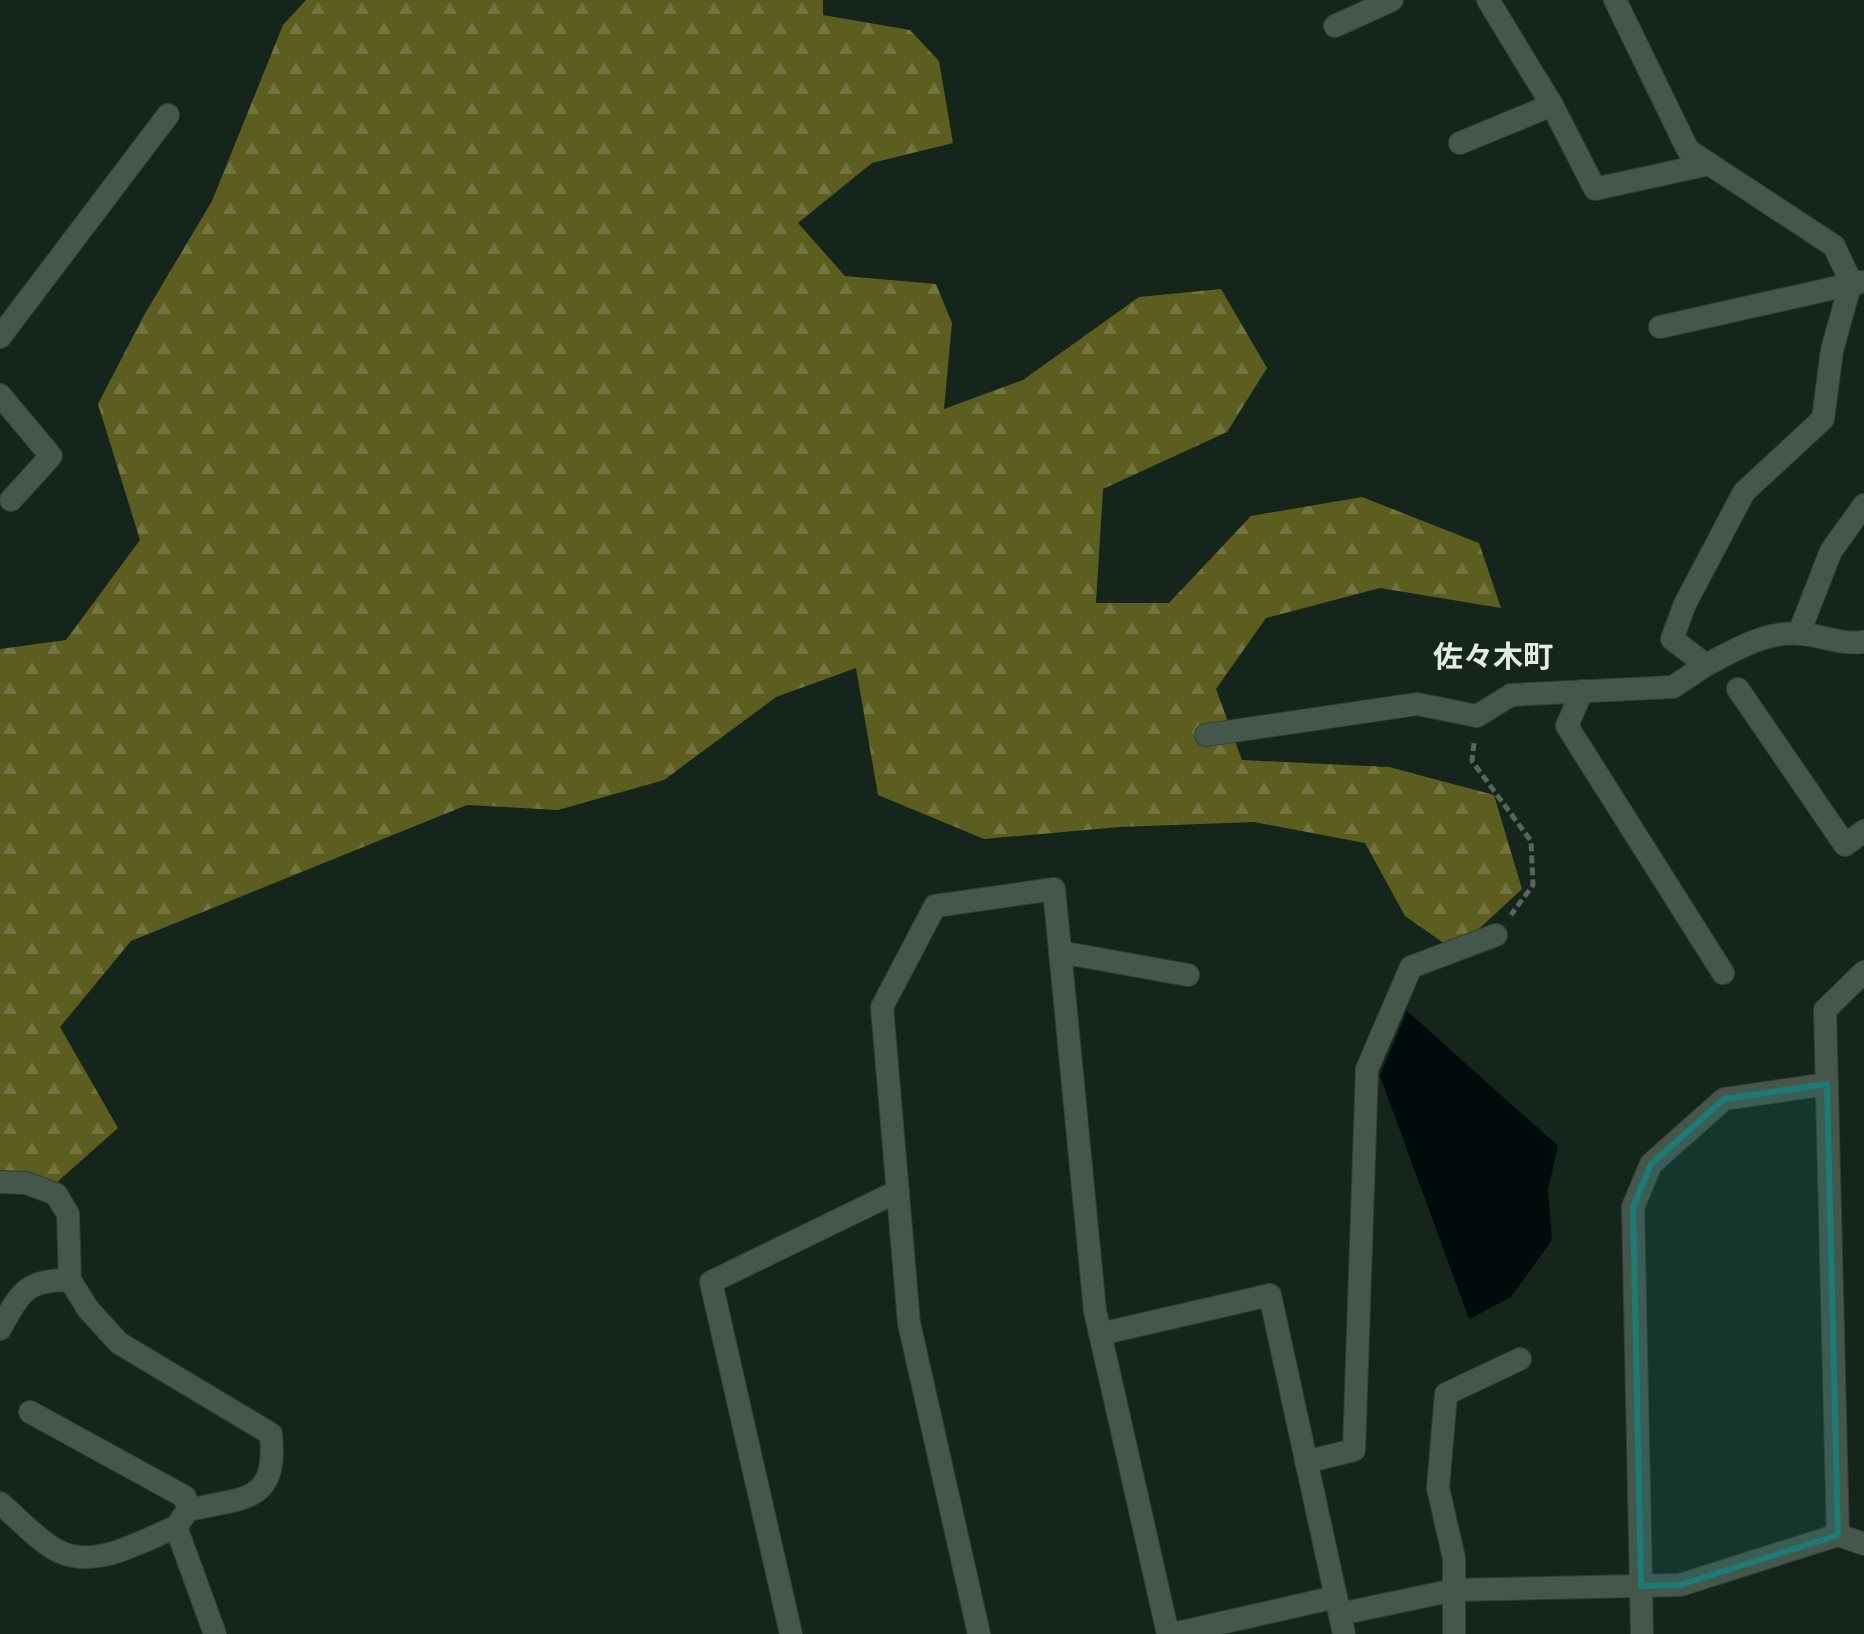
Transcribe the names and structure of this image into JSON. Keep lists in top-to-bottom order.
{
  "districts": ["佐々木町"]
}
